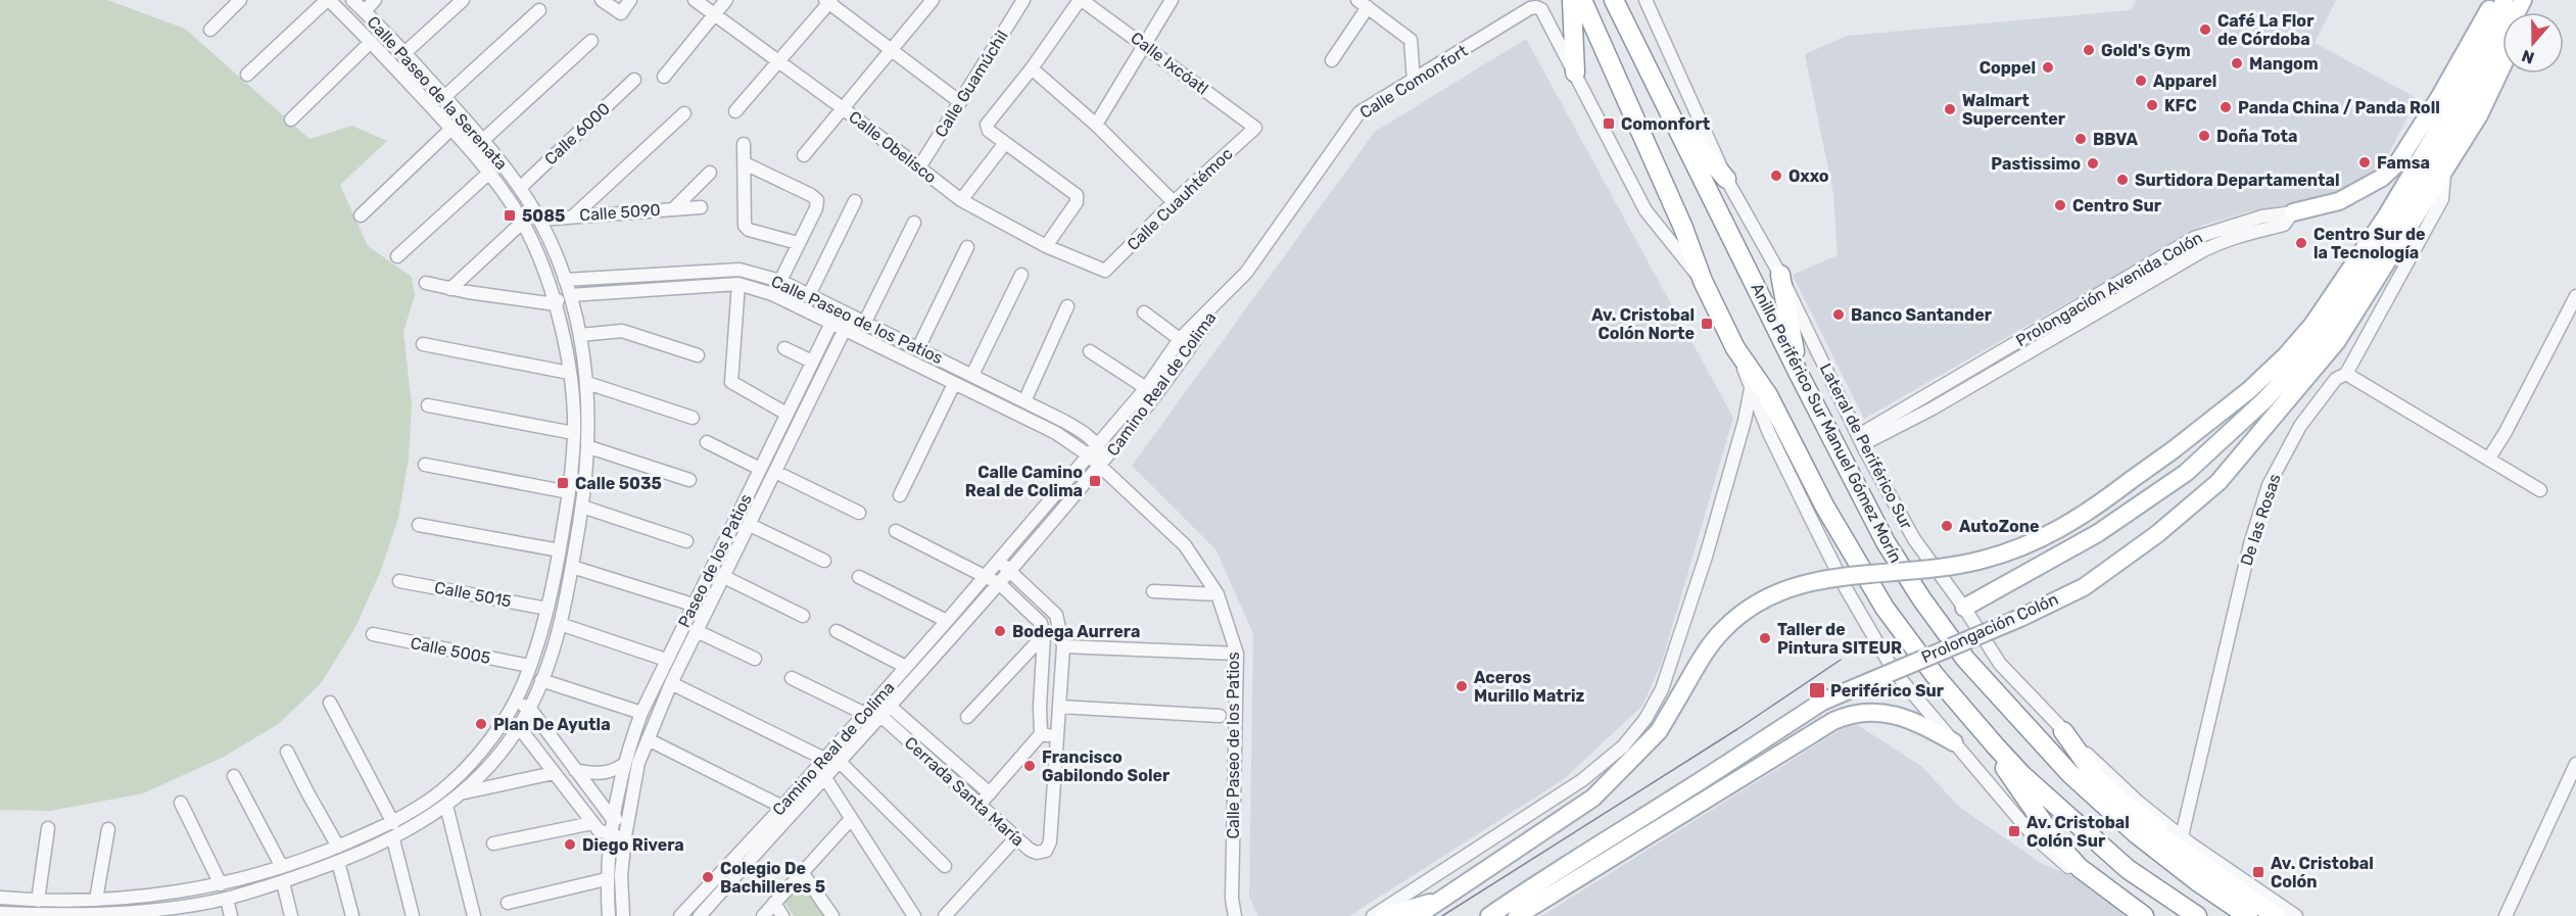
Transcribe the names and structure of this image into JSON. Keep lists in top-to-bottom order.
{
  "streets": {
    "highway": ["Anillo Periférico Sur Manuel Gómez Morín"],
    "main road": ["Prolongación Colón"],
    "street": [
      "Calle Ixcóatl",
      "Calle Comonfort",
      "Calle Guamúchil",
      "Calle Paseo de la Serenata",
      "Calle 6000",
      "Calle Obelisco",
      "Calle Cuauhtémoc",
      "Calle 5090",
      "Prolongación Avenida Colón",
      "Calle Paseo de los Patios",
      "Camino Real de Colima",
      "Lateral de Periférico Sur",
      "De las Rosas",
      "Paseo de los Patios",
      "Calle 5015",
      "Calle 5005",
      "Cerrada Santa María"
    ]
  },
  "crossings": [
    ["Calle Ixcóatl", "Calle Cuauhtémoc"],
    ["Calle Comonfort", "Camino Real de Colima"],
    ["Calle Guamúchil", "Calle Obelisco"],
    ["Calle Paseo de la Serenata", "Calle 6000"],
    ["Calle Paseo de la Serenata", "Calle 5090"],
    ["Calle Paseo de la Serenata", "Calle Paseo de los Patios"],
    ["Calle Paseo de la Serenata", "Calle 5015"],
    ["Calle Paseo de la Serenata", "Calle 5005"],
    ["Calle Obelisco", "Calle Cuauhtémoc"],
    ["Prolongación Avenida Colón", "Lateral de Periférico Sur"],
    ["Calle Paseo de los Patios", "Camino Real de Colima"],
    ["Calle Paseo de los Patios", "Paseo de los Patios"],
    ["Camino Real de Colima", "Cerrada Santa María"],
    ["Lateral de Periférico Sur", "De las Rosas"],
    ["De las Rosas", "Prolongación Colón"]
  ],
  "places": {
    "other": [
      "Café La Flor de Córdoba",
      "Gold's Gym",
      "Mangom",
      "Coppel",
      "Apparel",
      "KFC",
      "Panda China / Panda Roll",
      "Walmart Supercenter",
      "Doña Tota",
      "BBVA",
      "Famsa",
      "Pastissimo",
      "Oxxo",
      "Surtidora Departamental",
      "Centro Sur",
      "Centro Sur de la Tecnología",
      "Banco Santander",
      "AutoZone",
      "Bodega Aurrera",
      "Taller de Pintura SITEUR",
      "Aceros Murillo Matriz",
      "Plan De Ayutla",
      "Francisco Gabilondo Soler",
      "Diego Rivera",
      "Colegio De Bachilleres 5"
    ],
    "transit": [
      "Comonfort",
      "5085",
      "Av. Cristobal Colón Norte",
      "Calle Camino Real de Colima",
      "Calle 5035",
      "Periférico Sur",
      "Av. Cristobal Colón Sur",
      "Av. Cristobal Colón"
    ]
  },
  "north": "bottom"
}
